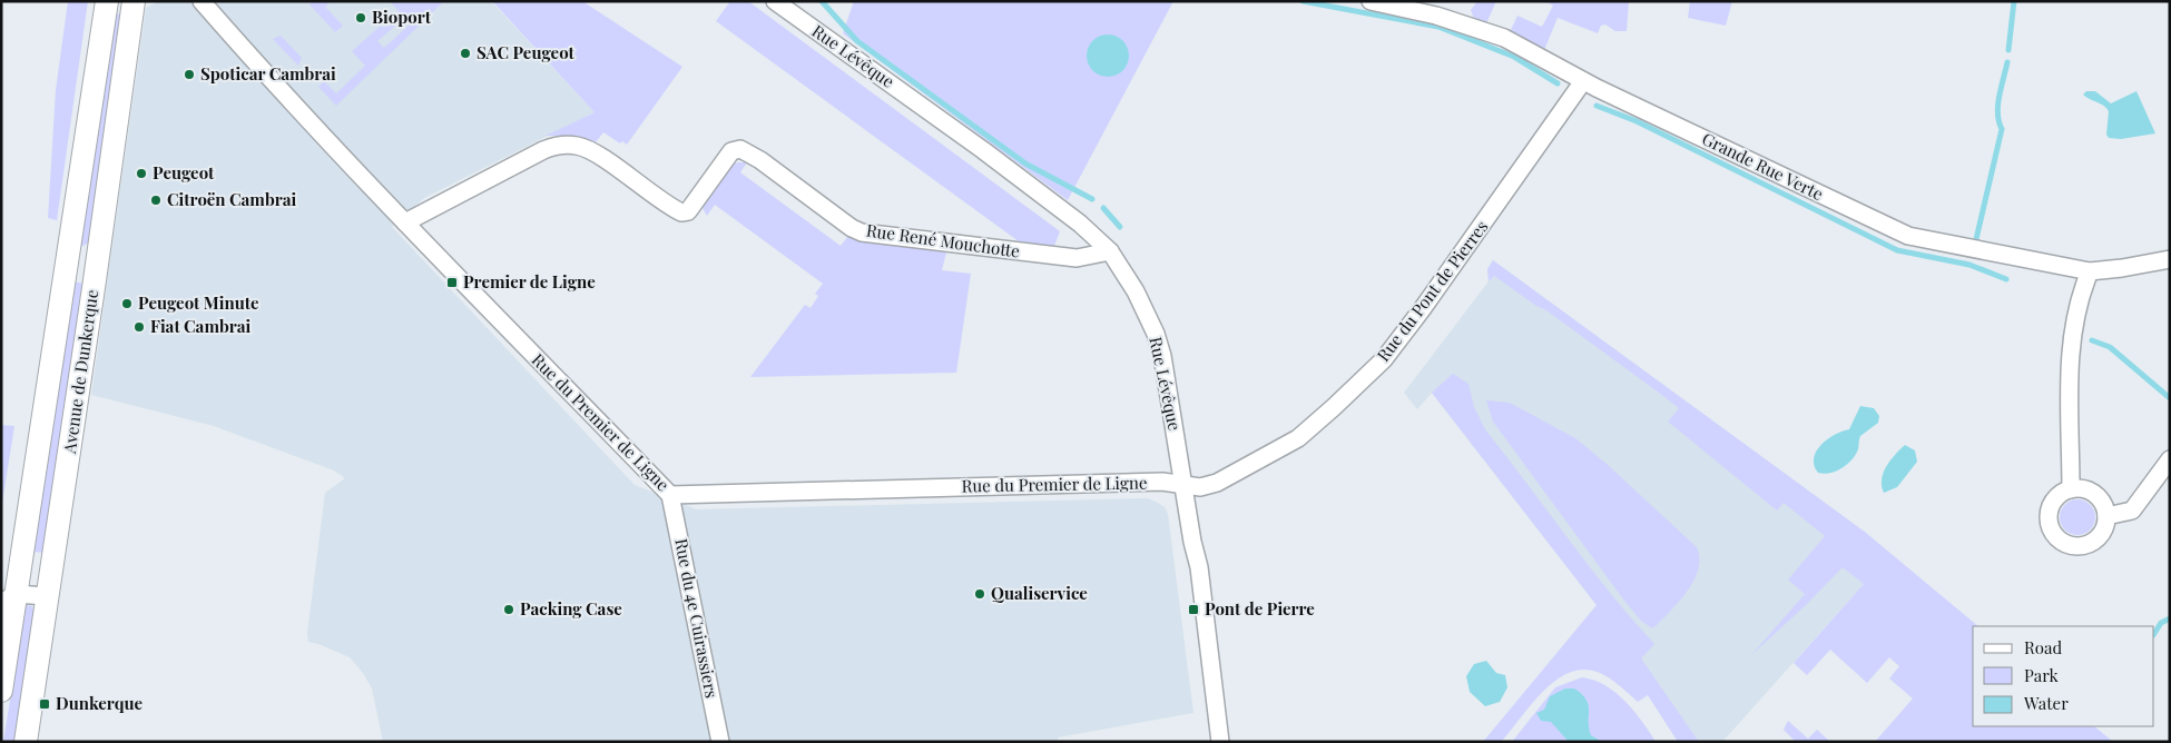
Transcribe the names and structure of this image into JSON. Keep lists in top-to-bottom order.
{
  "streets": {
    "main road": ["Avenue de Dunkerque"],
    "street": [
      "Rue Lévêque",
      "Grande Rue Verte",
      "Rue René Mouchotte",
      "Rue du Pont de Pierres",
      "Rue du Premier de Ligne",
      "Rue du 4e Cuirassiers"
    ]
  },
  "crossings": [
    ["Rue Lévêque", "Rue René Mouchotte"],
    ["Rue Lévêque", "Rue du Pont de Pierres"],
    ["Rue Lévêque", "Rue du Premier de Ligne"],
    ["Grande Rue Verte", "Rue du Pont de Pierres"],
    ["Rue René Mouchotte", "Rue du Premier de Ligne"],
    ["Rue du Pont de Pierres", "Rue du Premier de Ligne"],
    ["Rue du Premier de Ligne", "Rue du 4e Cuirassiers"]
  ],
  "places": {
    "other": [
      "Bioport",
      "SAC Peugeot",
      "Spoticar Cambrai",
      "Peugeot",
      "Citroën Cambrai",
      "Peugeot Minute",
      "Fiat Cambrai",
      "Qualiservice",
      "Packing Case"
    ],
    "transit": ["Premier de Ligne", "Pont de Pierre", "Dunkerque"]
  },
  "legend": ["Road", "Park", "Water"]
}
